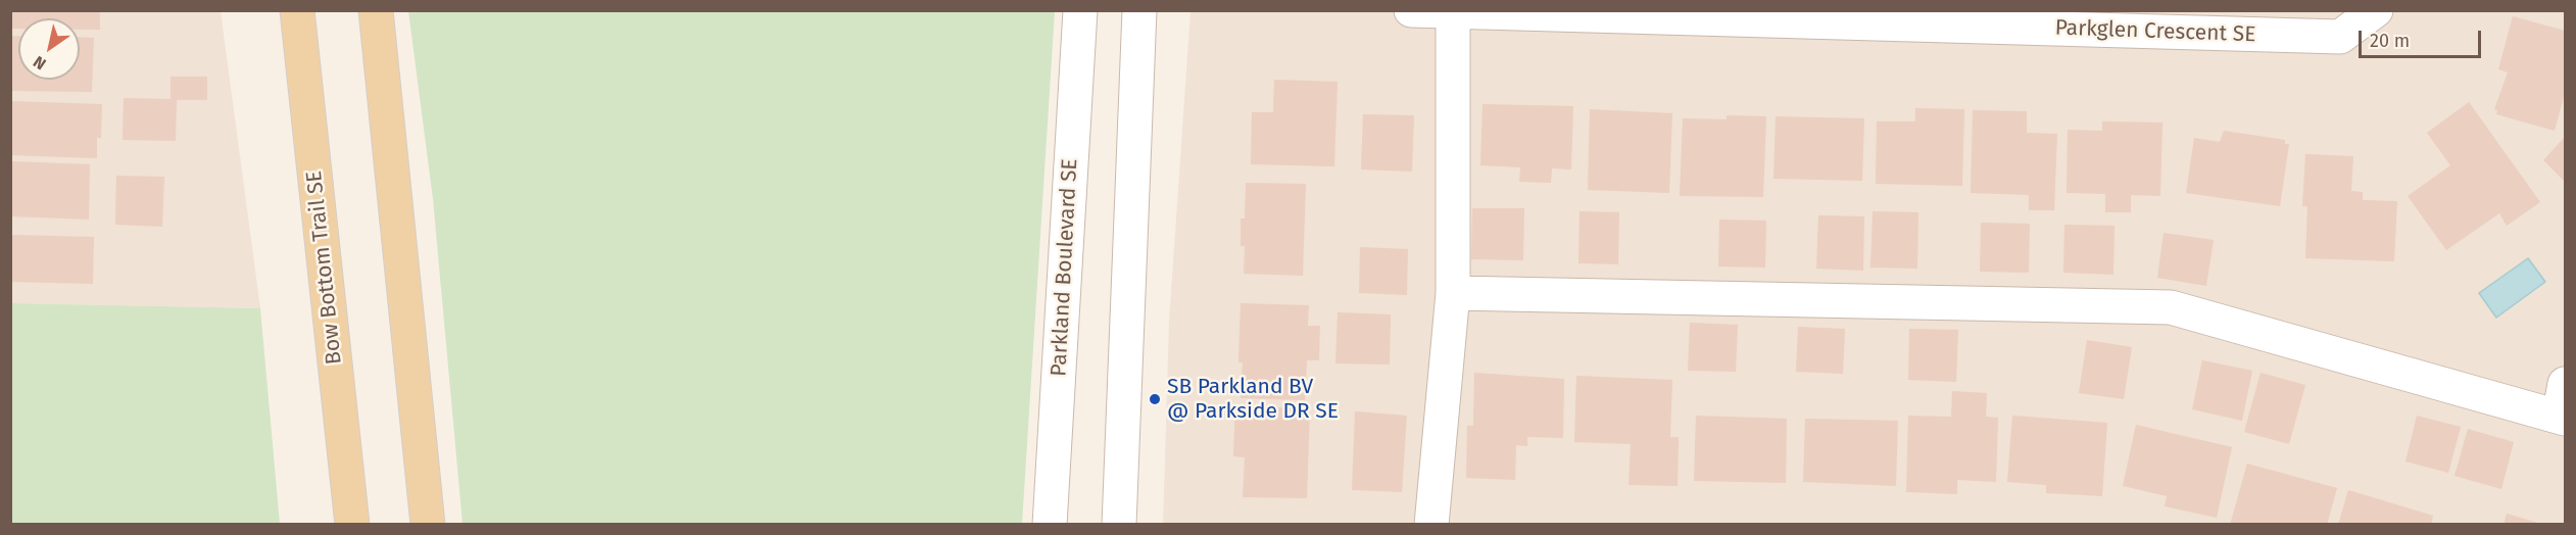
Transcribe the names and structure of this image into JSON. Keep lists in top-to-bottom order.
{
  "streets": {
    "main road": ["Bow Bottom Trail SE"],
    "street": ["Parkglen Crescent SE", "Parkland Boulevard SE"]
  },
  "places": ["SB Parkland BV @ Parkside DR SE"],
  "scale_bar": "20 m",
  "north": "bottom left"
}
